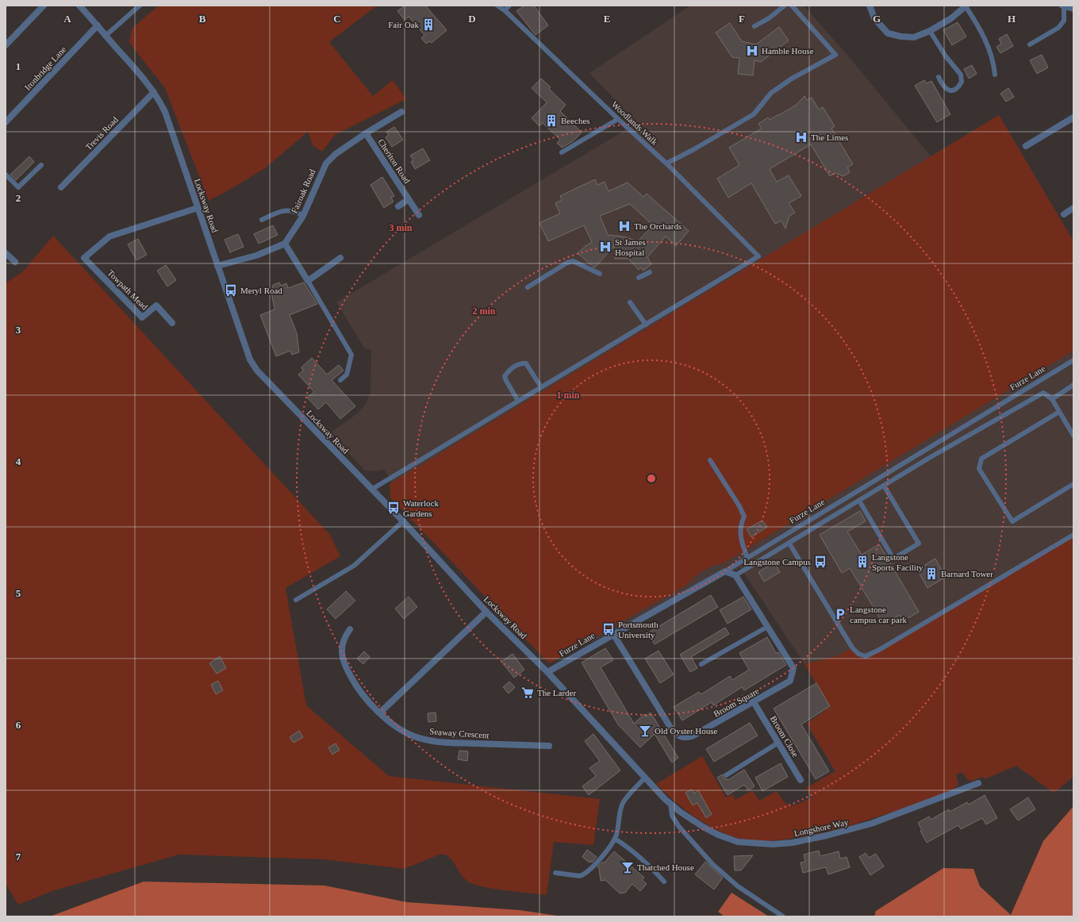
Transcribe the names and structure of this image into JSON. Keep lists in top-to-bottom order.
{
  "streets": {
    "street": [
      "Ironbridge Lane",
      "Trevis Road",
      "Cheriton Road",
      "Fairoak Road",
      "Locksway Road",
      "Towpath Mead",
      "Furze Lane",
      "Broom Square",
      "Seaway Crescent",
      "Broom Close",
      "Longshore Way"
    ],
    "lane": ["Woodlands Walk"]
  },
  "crossings": [
    ["Ironbridge Lane", "Locksway Road"],
    ["Trevis Road", "Locksway Road"],
    ["Cheriton Road", "Fairoak Road"],
    ["Locksway Road", "Towpath Mead"],
    ["Locksway Road", "Furze Lane"],
    ["Locksway Road", "Longshore Way"],
    ["Furze Lane", "Broom Square"],
    ["Broom Square", "Broom Close"]
  ],
  "places": {
    "building": [
      "Fair Oak",
      "Beeches",
      "Langstone Sports Facility",
      "Barnard Tower"
    ],
    "hospital": [
      "Hamble House",
      "The Limes",
      "The Orchards",
      "St James Hospital"
    ],
    "bus stop": [
      "Meryl Road",
      "Waterlock Gardens",
      "Langstone Campus",
      "Portsmouth University"
    ],
    "parking": ["Langstone campus car park"],
    "supermarket": ["The Larder"],
    "bar": ["Old Oyster House", "Thatched House"]
  },
  "grid": {
    "columns": [
      "A",
      "B",
      "C",
      "D",
      "E",
      "F",
      "G",
      "H"
    ],
    "rows": [
      "1",
      "2",
      "3",
      "4",
      "5",
      "6",
      "7"
    ]
  },
  "rings": ["3 min", "2 min", "1 min"]
}
